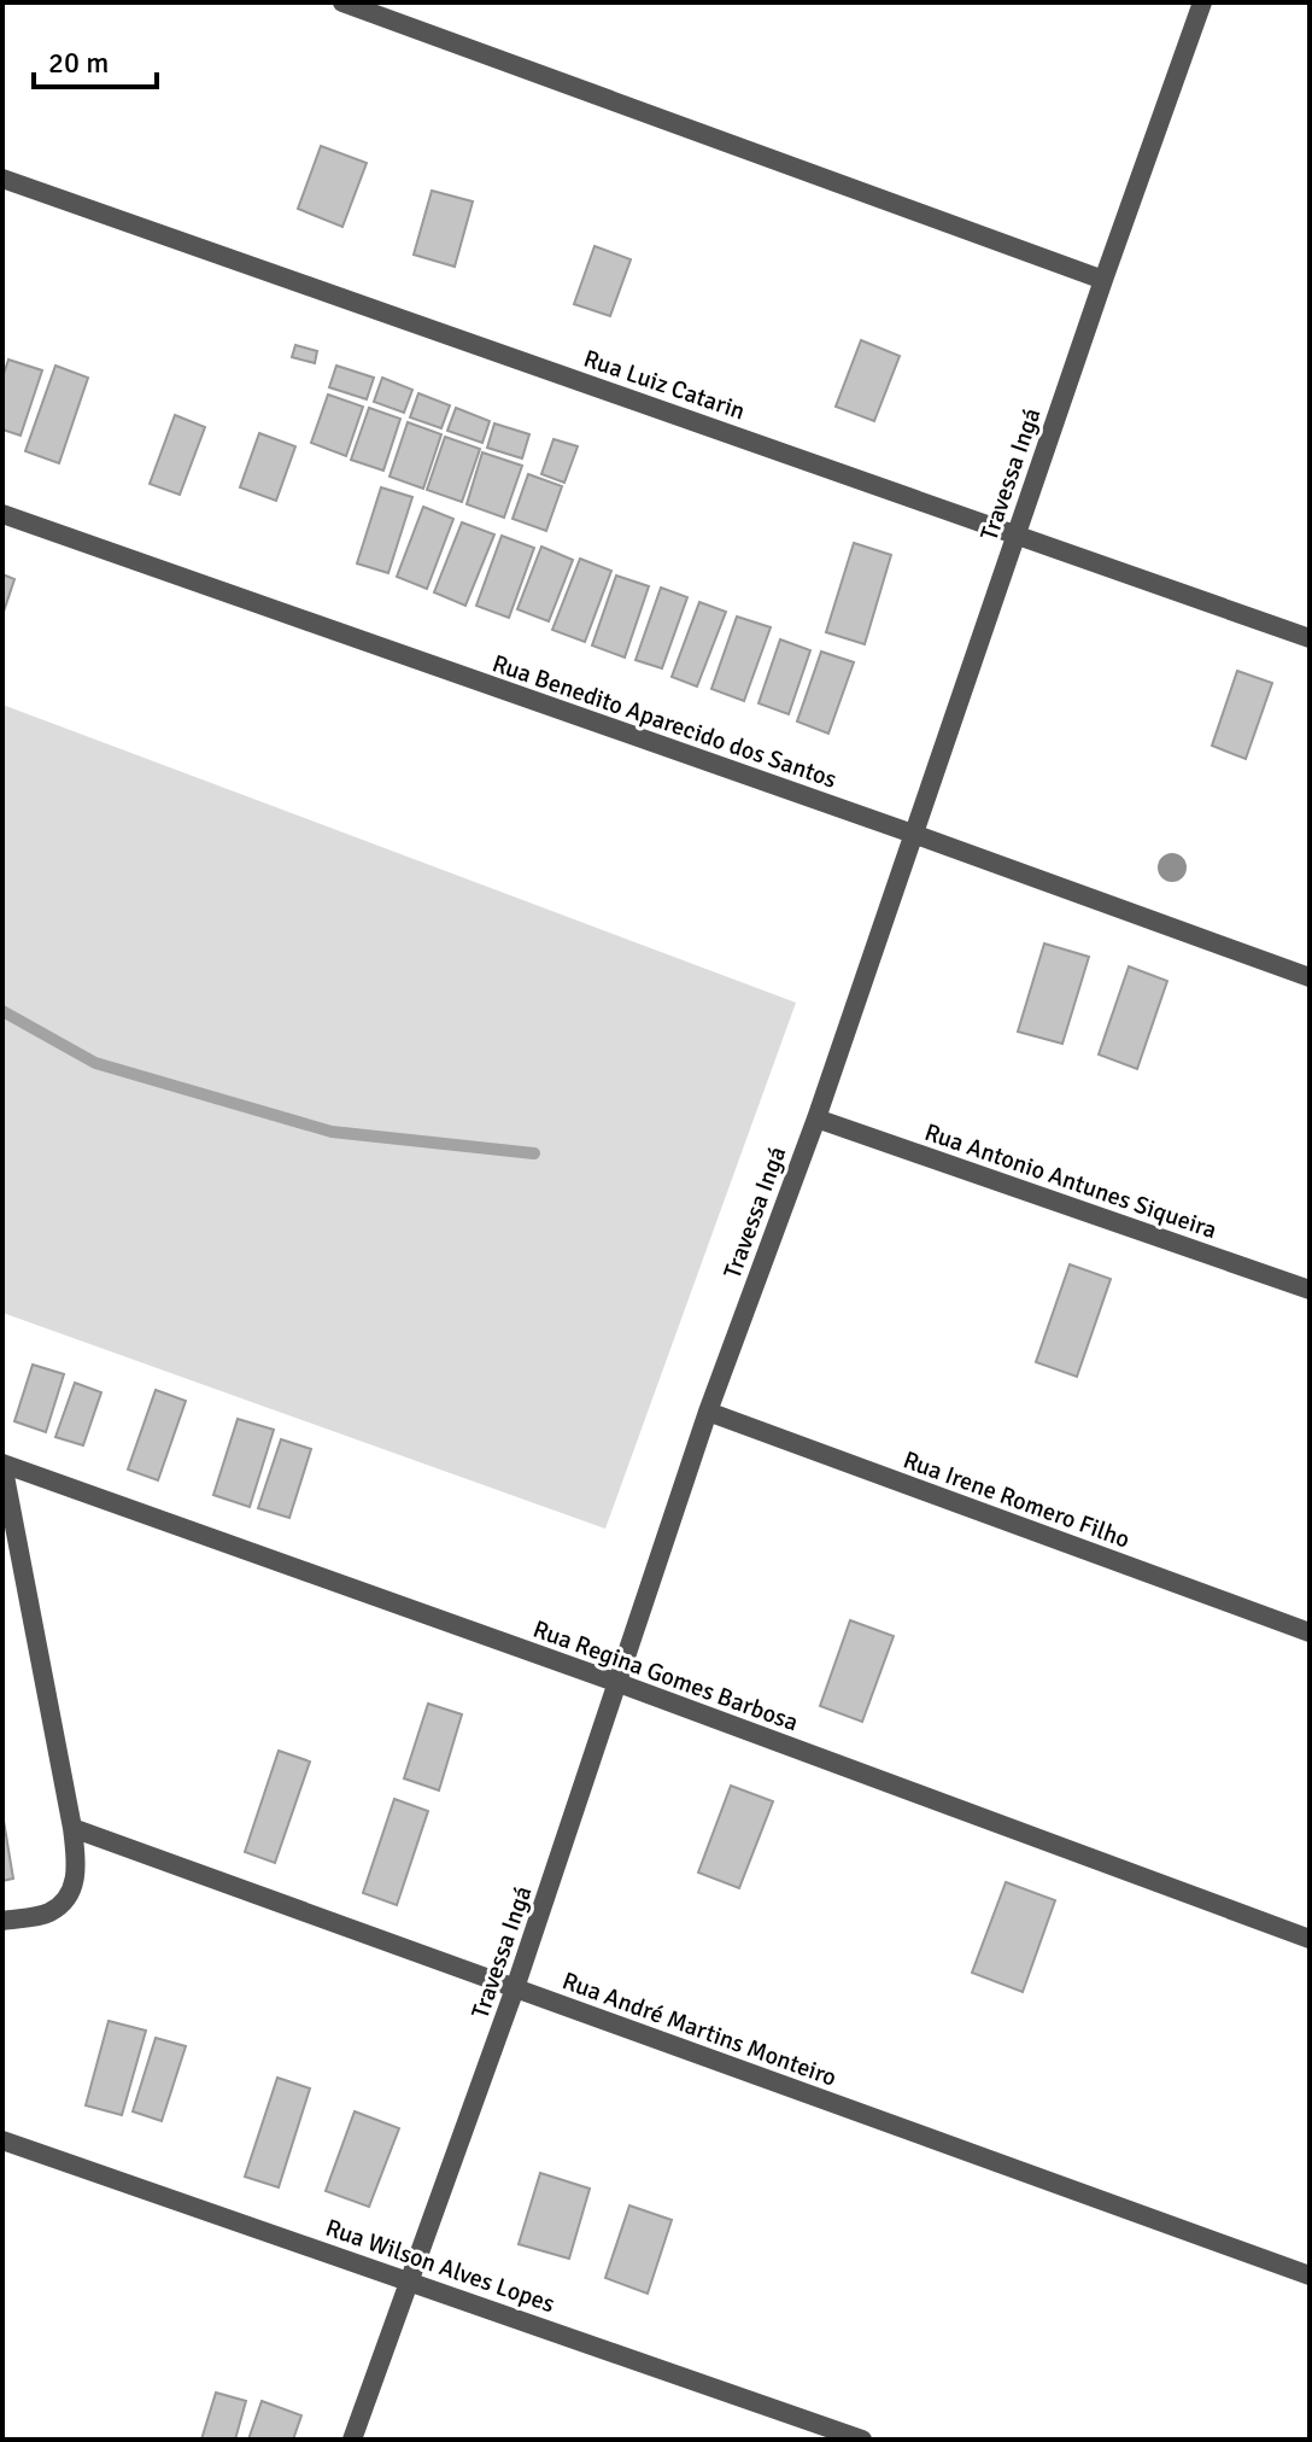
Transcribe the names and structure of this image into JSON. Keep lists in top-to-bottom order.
{
  "streets": {
    "street": [
      "Rua Luiz Catarin",
      "Travessa Ingá",
      "Rua Benedito Aparecido dos Santos",
      "Rua Antonio Antunes Siqueira",
      "Rua Irene Romero Filho",
      "Rua Regina Gomes Barbosa",
      "Rua André Martins Monteiro",
      "Rua Wilson Alves Lopes"
    ]
  },
  "crossings": [
    ["Rua Luiz Catarin", "Travessa Ingá"],
    ["Travessa Ingá", "Rua Benedito Aparecido dos Santos"],
    ["Travessa Ingá", "Rua Antonio Antunes Siqueira"],
    ["Travessa Ingá", "Rua Irene Romero Filho"],
    ["Travessa Ingá", "Rua Regina Gomes Barbosa"],
    ["Travessa Ingá", "Rua André Martins Monteiro"],
    ["Travessa Ingá", "Rua Wilson Alves Lopes"]
  ],
  "scale_bar": "20 m"
}
